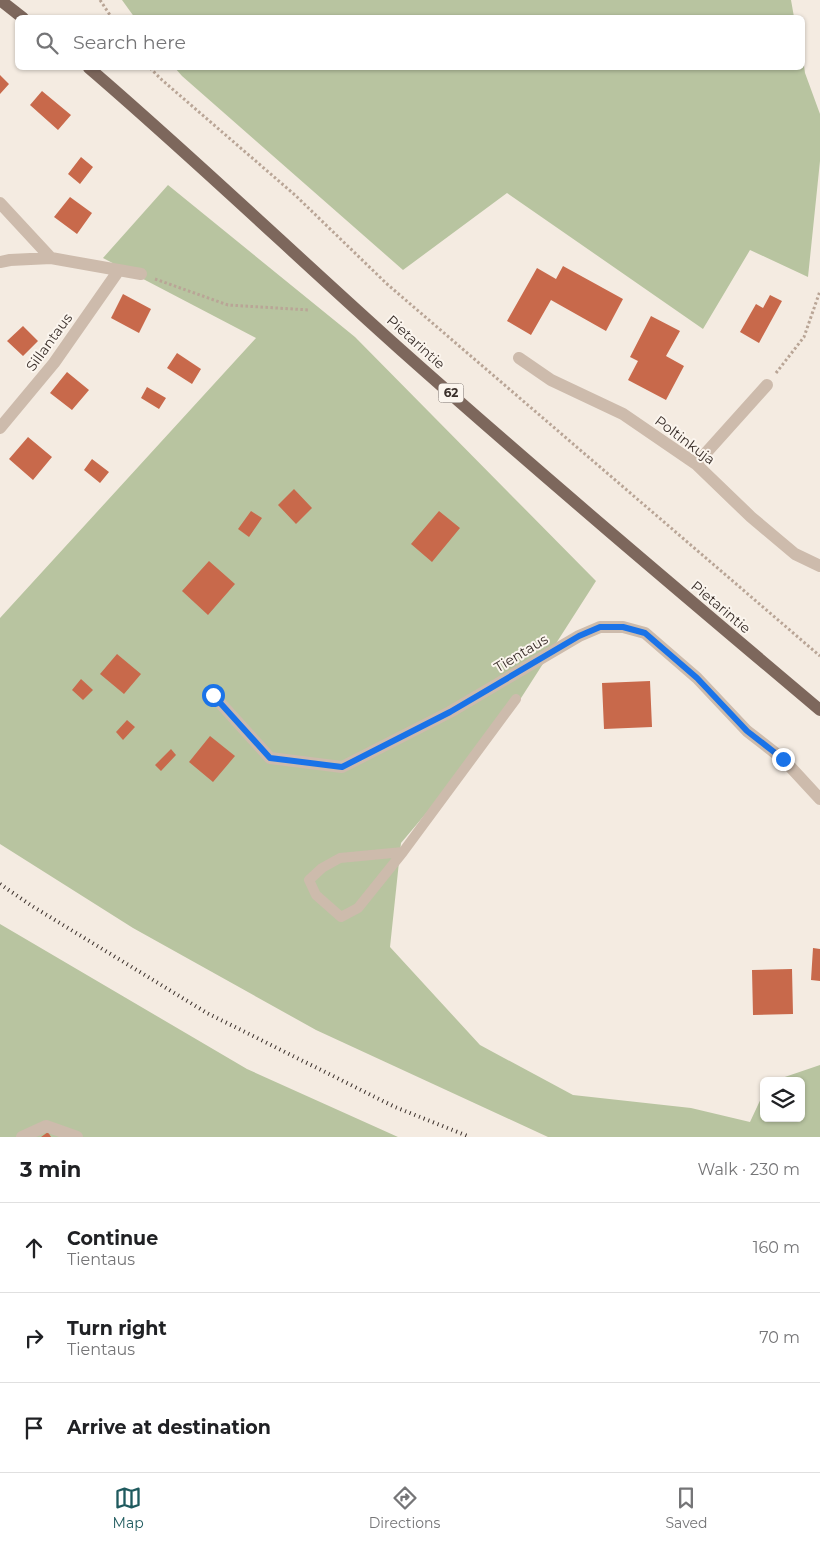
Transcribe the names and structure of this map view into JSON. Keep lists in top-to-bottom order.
{
  "streets": {
    "main road": ["Pietarintie", "62"],
    "street": ["Sillantaus", "Poltinkuja", "Tientaus"]
  },
  "page": {
    "search": "Search here",
    "heading": ["3 min", "Walk · 230 m"],
    "list": [
      ["Continue", "Tientaus", "160 m"],
      ["Turn right", "Tientaus", "70 m"],
      "Arrive at destination"
    ],
    "nav": ["Map", "Directions", "Saved"]
  }
}
